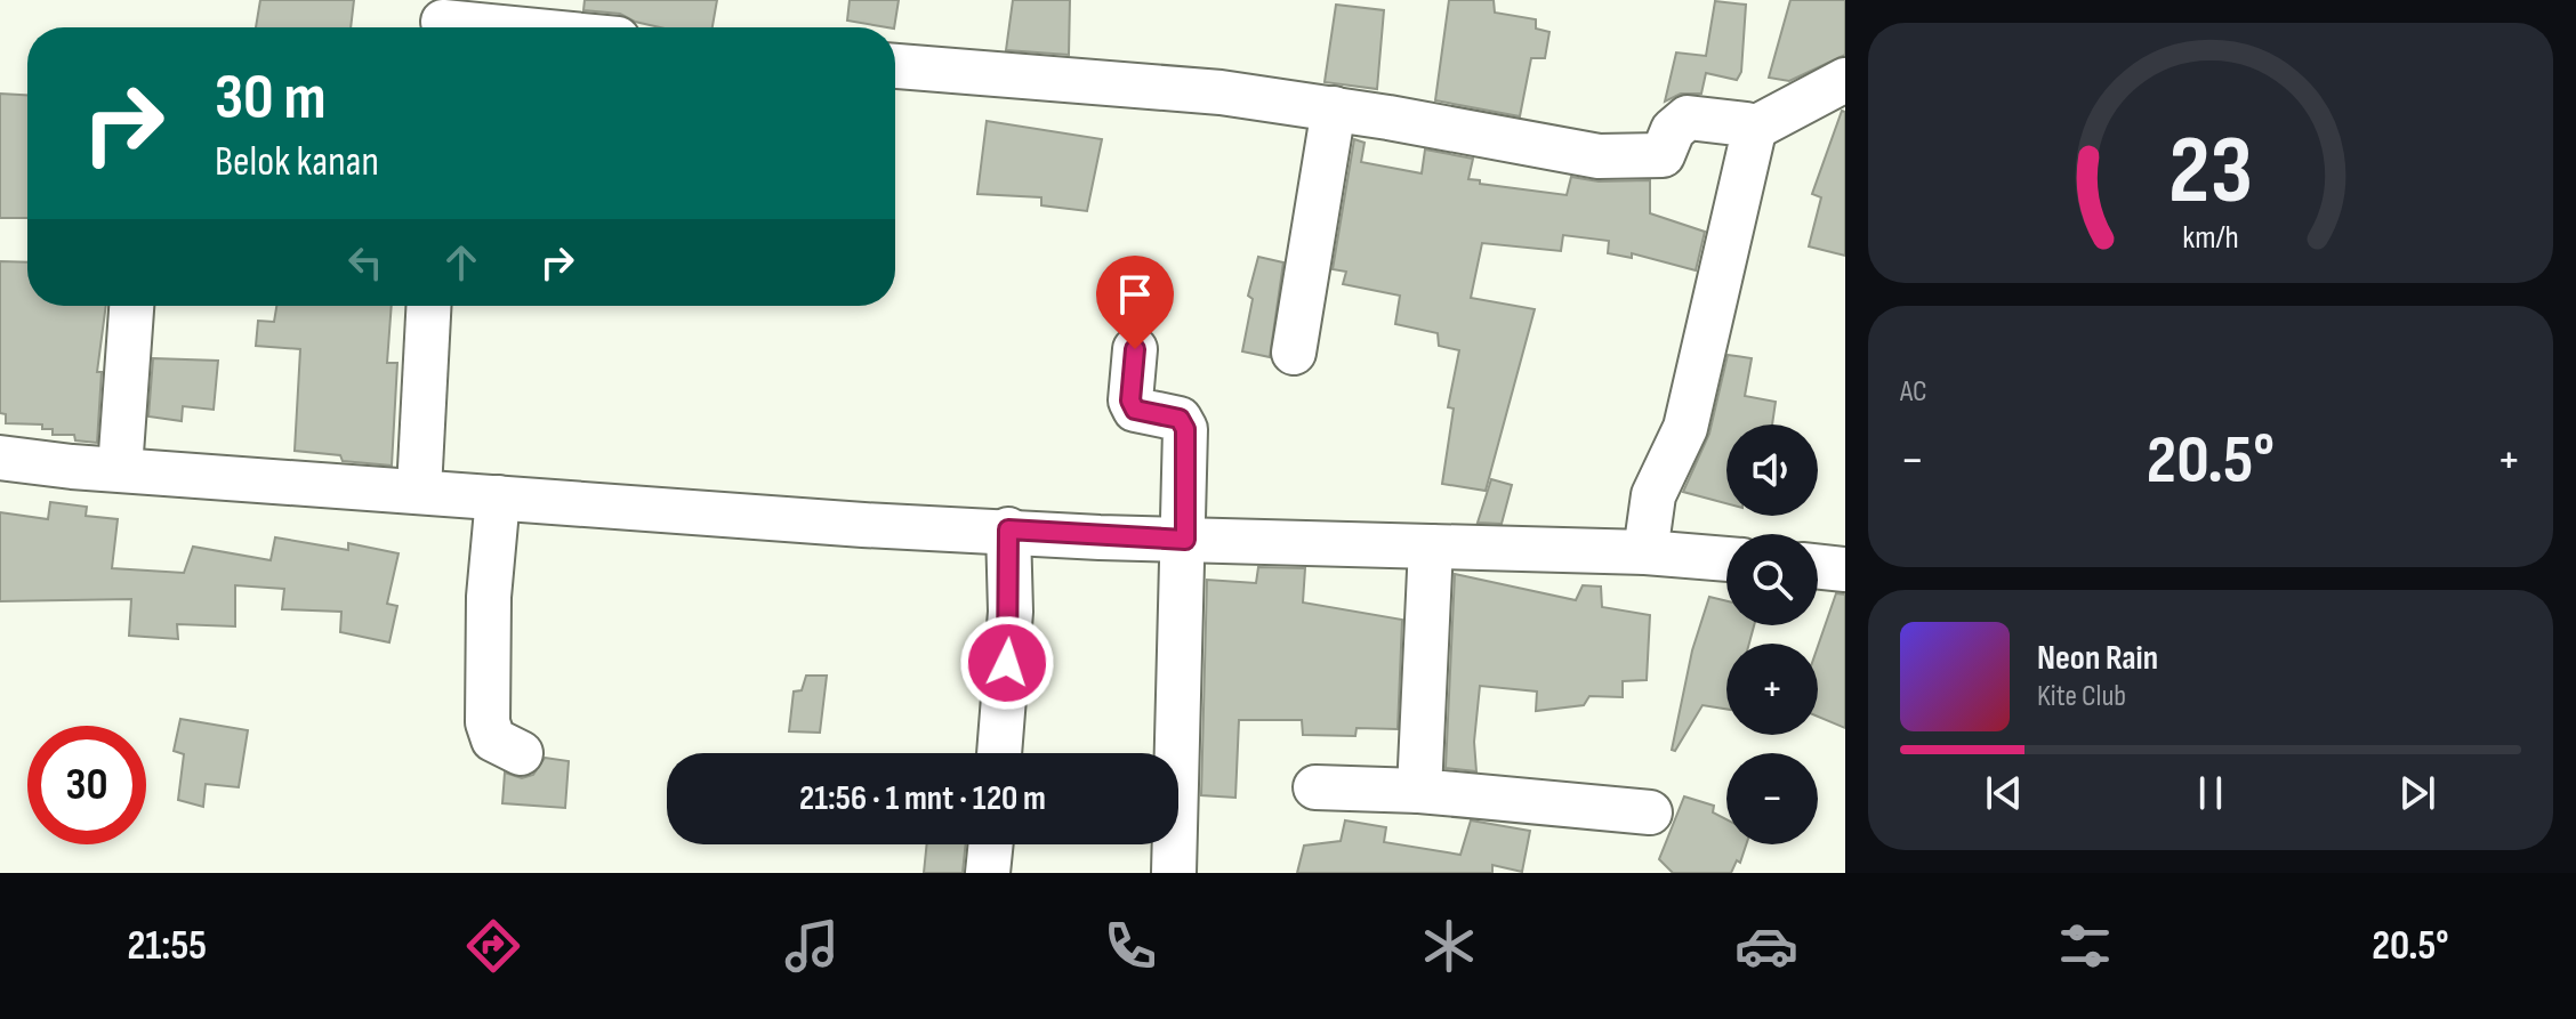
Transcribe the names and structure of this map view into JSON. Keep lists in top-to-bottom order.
{
  "page": {
    "turn": ["30 m", "Belok kanan"],
    "tile": "AC",
    "heat": ["−", "20.5°", "+"],
    "map_buttons": ["+", "−"],
    "song": ["Neon Rain", "Kite Club"],
    "limit": "30",
    "trip": "21:56 · 1 mnt · 120 m",
    "tabs": ["21:55", "20.5°"],
    "gauge": ["23", "km/h"]
  }
}
